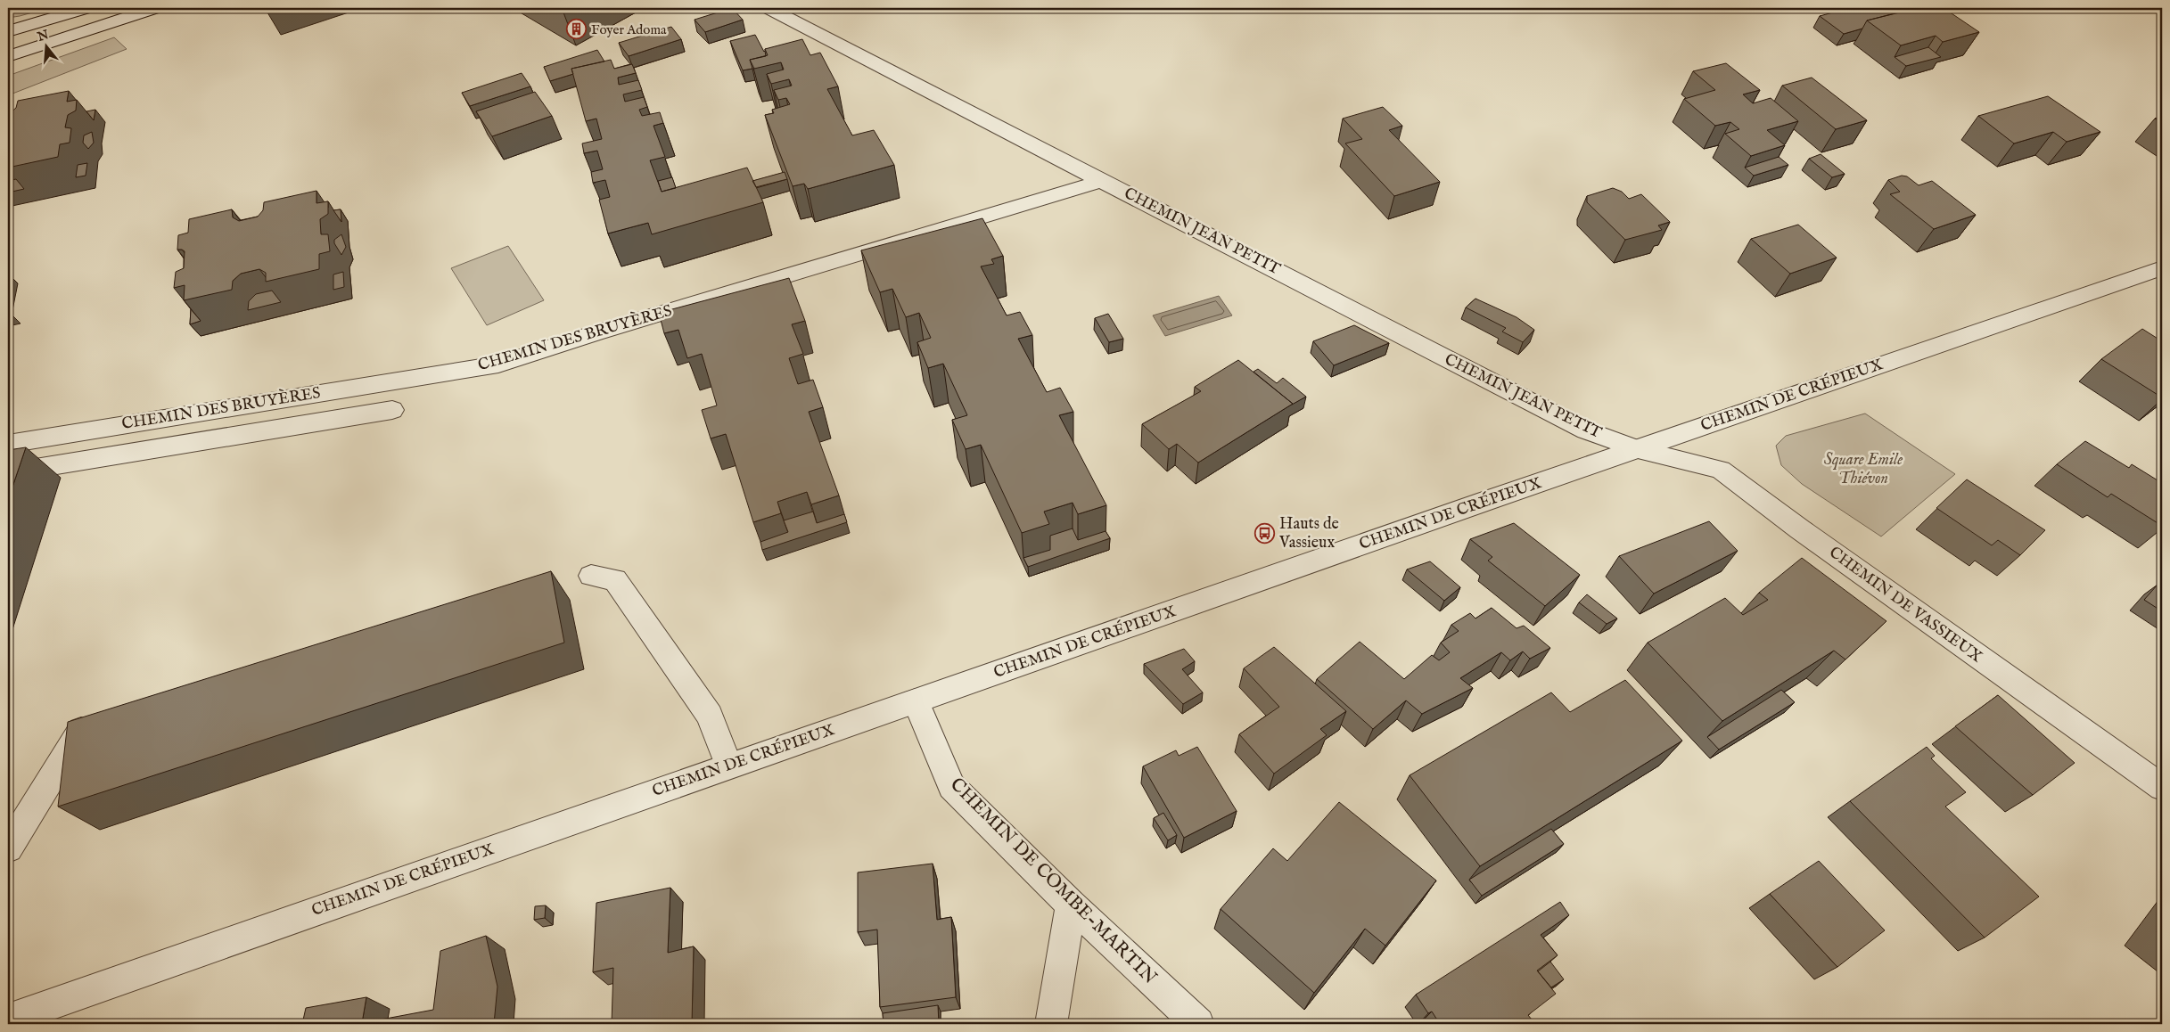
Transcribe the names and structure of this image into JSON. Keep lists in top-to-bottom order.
{
  "streets": {
    "street": [
      "CHEMIN JEAN PETIT",
      "CHEMIN DES BRUYÈRES",
      "CHEMIN DE CRÉPIEUX",
      "CHEMIN DE VASSIEUX",
      "CHEMIN DE COMBE-MARTIN"
    ]
  },
  "crossings": [
    ["CHEMIN JEAN PETIT", "CHEMIN DES BRUYÈRES"],
    ["CHEMIN JEAN PETIT", "CHEMIN DE CRÉPIEUX"],
    ["CHEMIN JEAN PETIT", "CHEMIN DE VASSIEUX"],
    ["CHEMIN DE CRÉPIEUX", "CHEMIN DE VASSIEUX"],
    ["CHEMIN DE CRÉPIEUX", "CHEMIN DE COMBE-MARTIN"]
  ],
  "parks": ["Square Emile Thiévon"],
  "places": {
    "building": ["Foyer Adoma"],
    "bus stop": ["Hauts de Vassieux"]
  },
  "north": "top"
}
